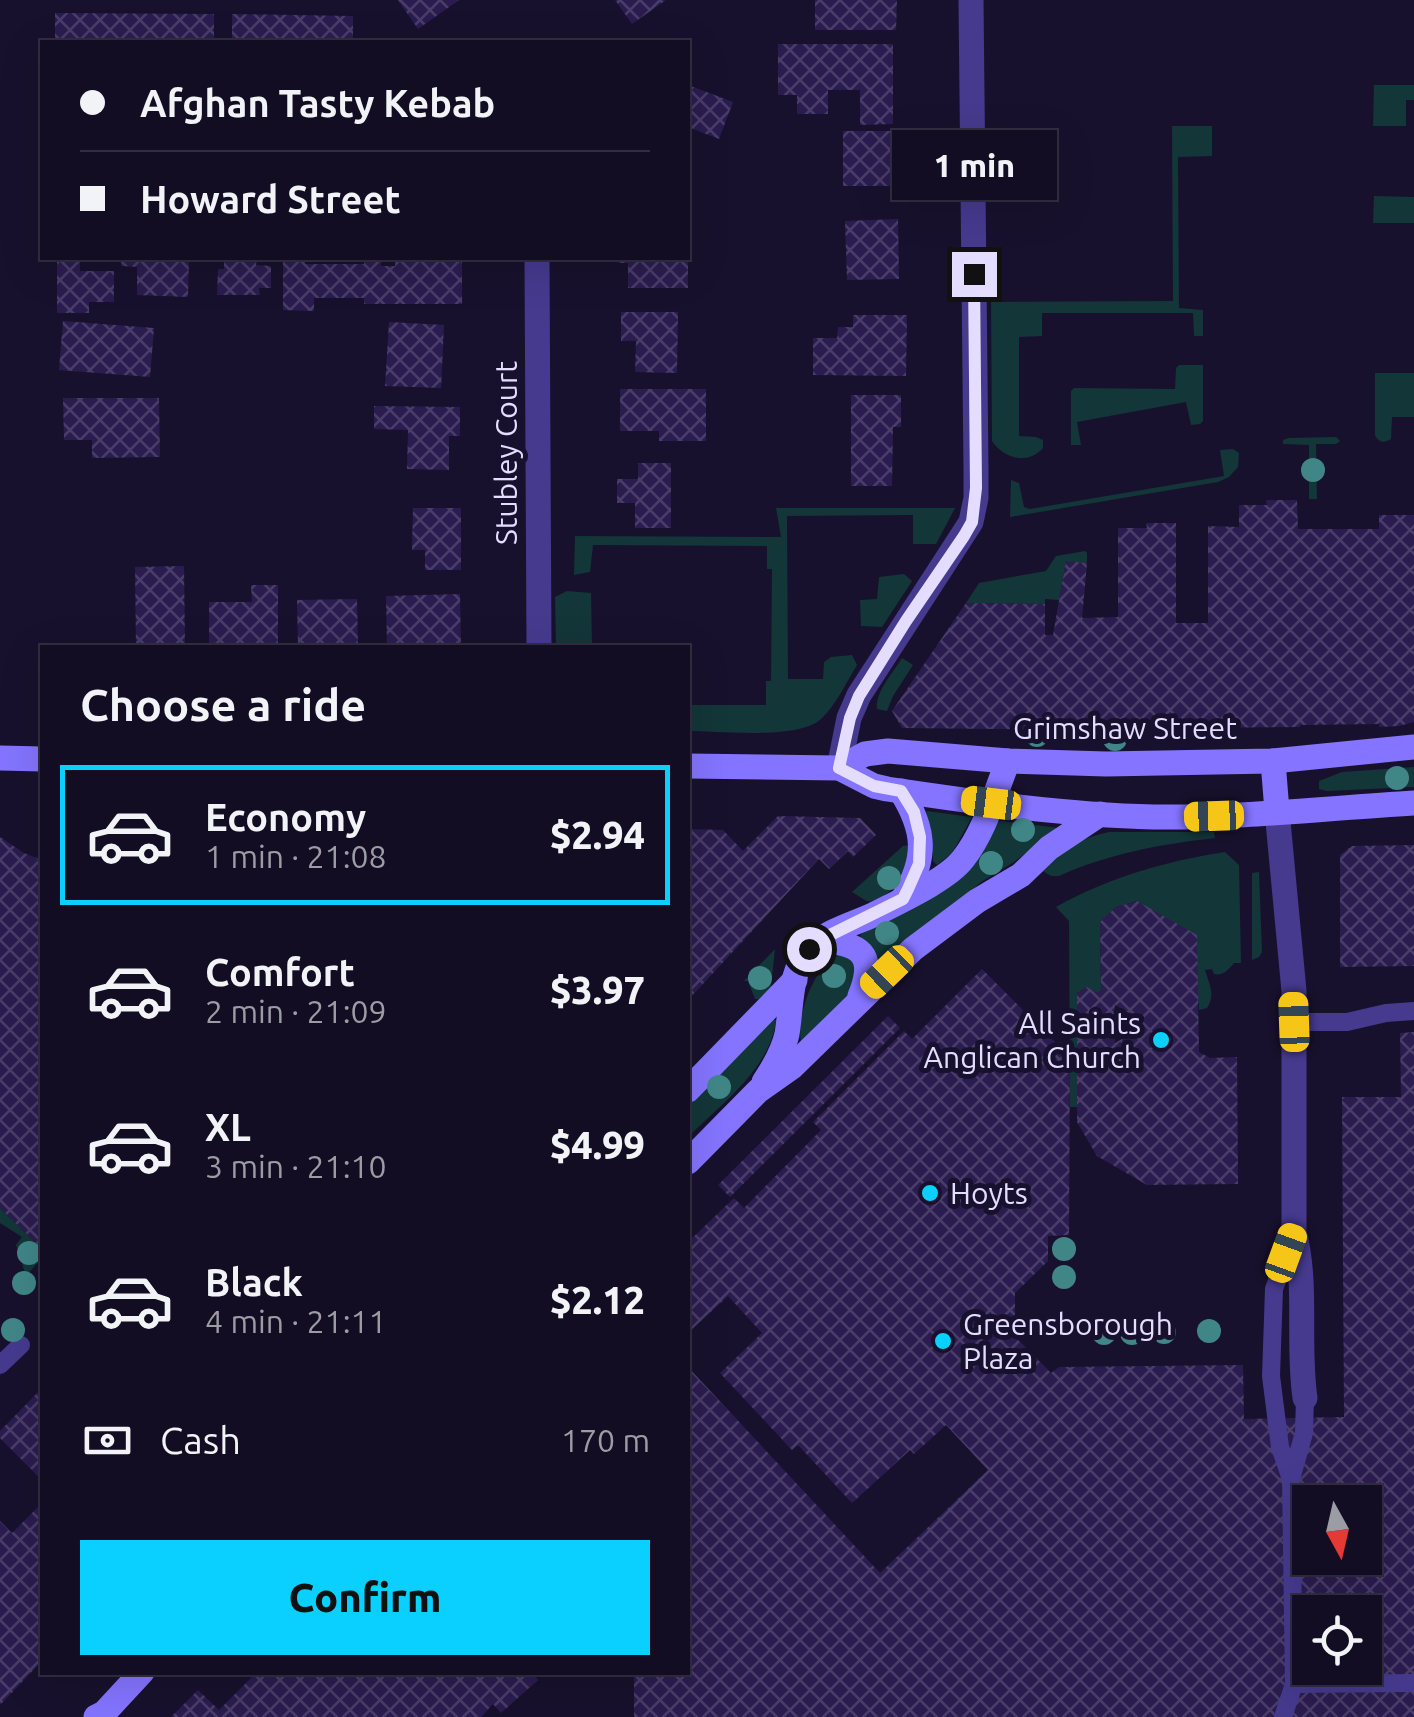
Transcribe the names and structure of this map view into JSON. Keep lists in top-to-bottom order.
{
  "streets": {
    "main road": ["Grimshaw Street"],
    "street": ["Stubley Court"]
  },
  "places": ["All Saints Anglican Church", "Hoyts", "Greensborough Plaza"],
  "north": "bottom",
  "page": {
    "banner": ["Afghan Tasty Kebab", "Howard Street"],
    "bubble": "1 min",
    "heading": "Choose a ride",
    "list": [
      {
        "name": "Economy",
        "note": "1 min · 21:08",
        "value": "$2.94"
      },
      {
        "name": "Comfort",
        "note": "2 min · 21:09",
        "value": "$3.97"
      },
      {
        "name": "XL",
        "note": "3 min · 21:10",
        "value": "$4.99"
      },
      {
        "name": "Black",
        "note": "4 min · 21:11",
        "value": "$2.12"
      }
    ],
    "pay": ["Cash", "170 m"],
    "buttons": "Confirm"
  }
}
